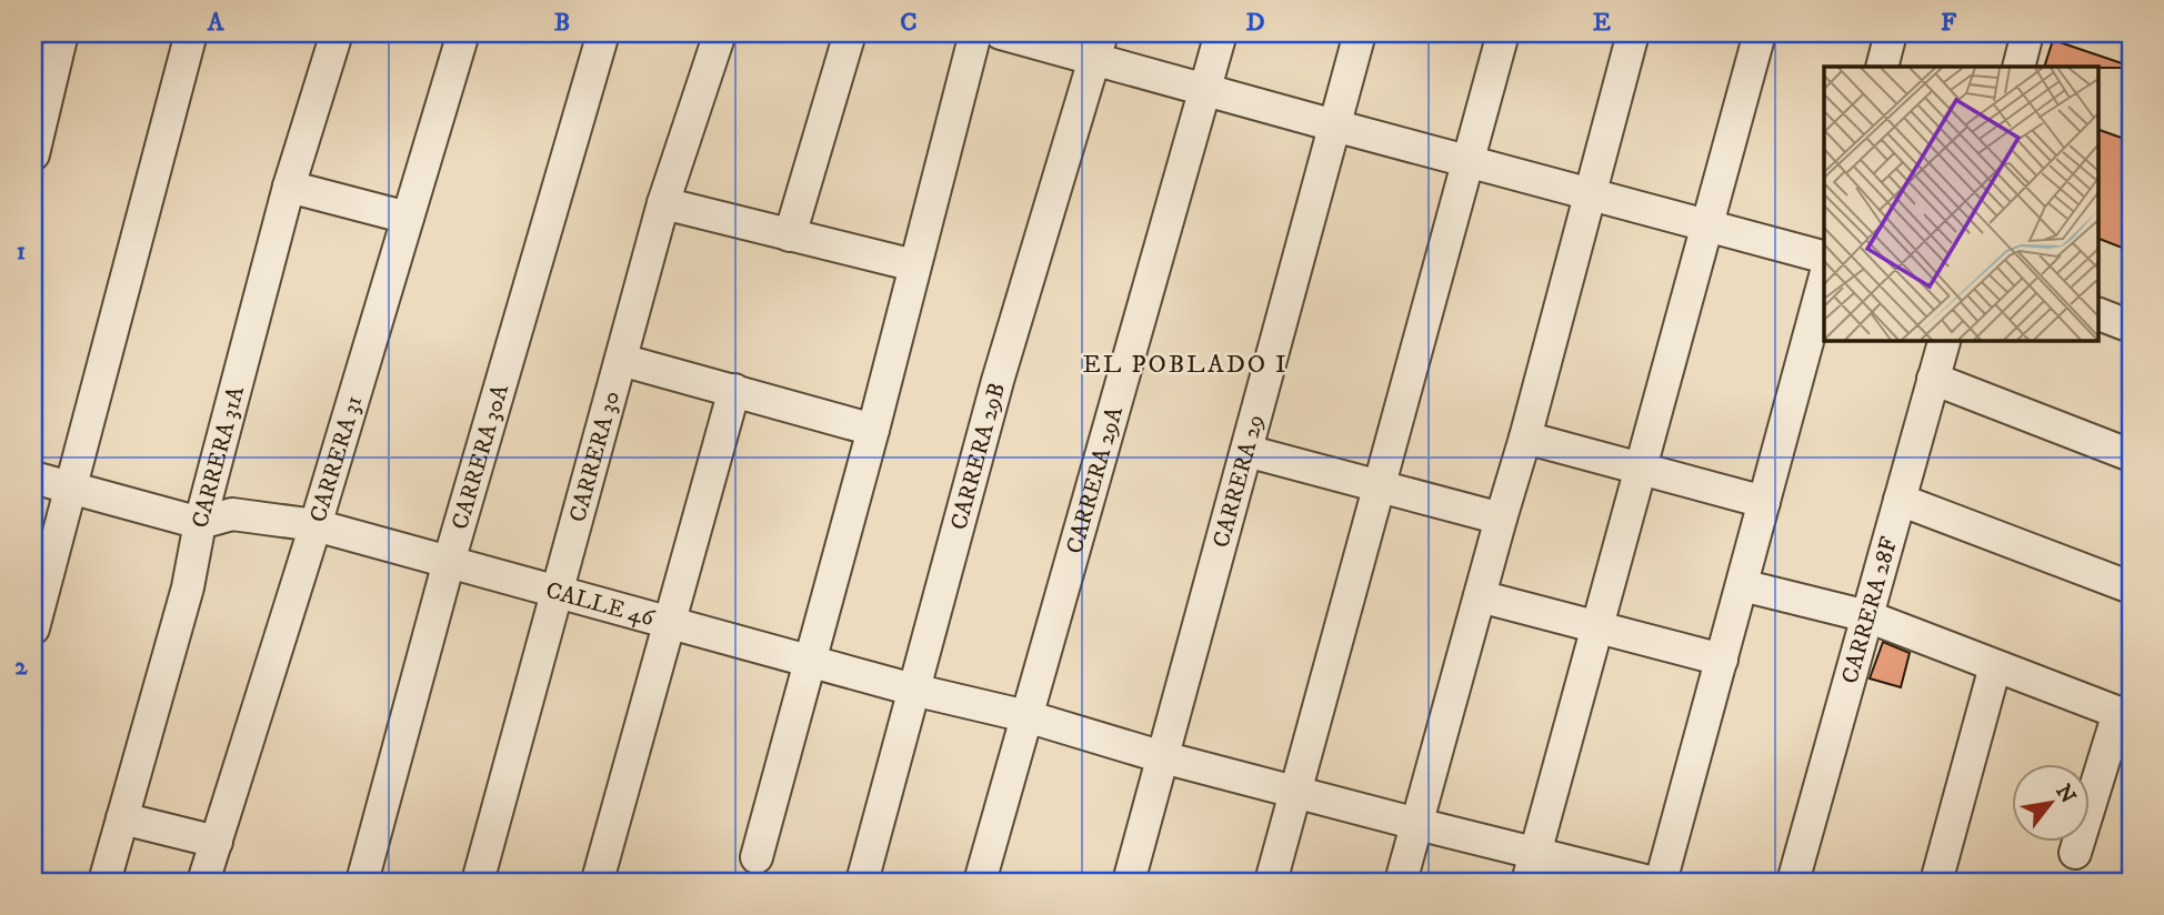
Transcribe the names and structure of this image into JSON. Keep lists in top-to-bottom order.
{
  "streets": {
    "street": [
      "CARRERA 31A",
      "CARRERA 30A",
      "CARRERA 30",
      "CARRERA 29B",
      "CARRERA 31",
      "CARRERA 29A",
      "CARRERA 29",
      "CALLE 46",
      "CARRERA 28F"
    ]
  },
  "crossings": [
    ["CARRERA 31A", "CALLE 46"],
    ["CARRERA 30A", "CALLE 46"],
    ["CARRERA 30", "CALLE 46"],
    ["CARRERA 29B", "CALLE 46"],
    ["CARRERA 31", "CALLE 46"],
    ["CARRERA 29A", "CALLE 46"],
    ["CARRERA 29", "CALLE 46"]
  ],
  "districts": ["EL POBLADO I"],
  "north": "top right",
  "grid": {
    "columns": [
      "A",
      "B",
      "C",
      "D",
      "E",
      "F"
    ],
    "rows": ["1", "2"]
  }
}
